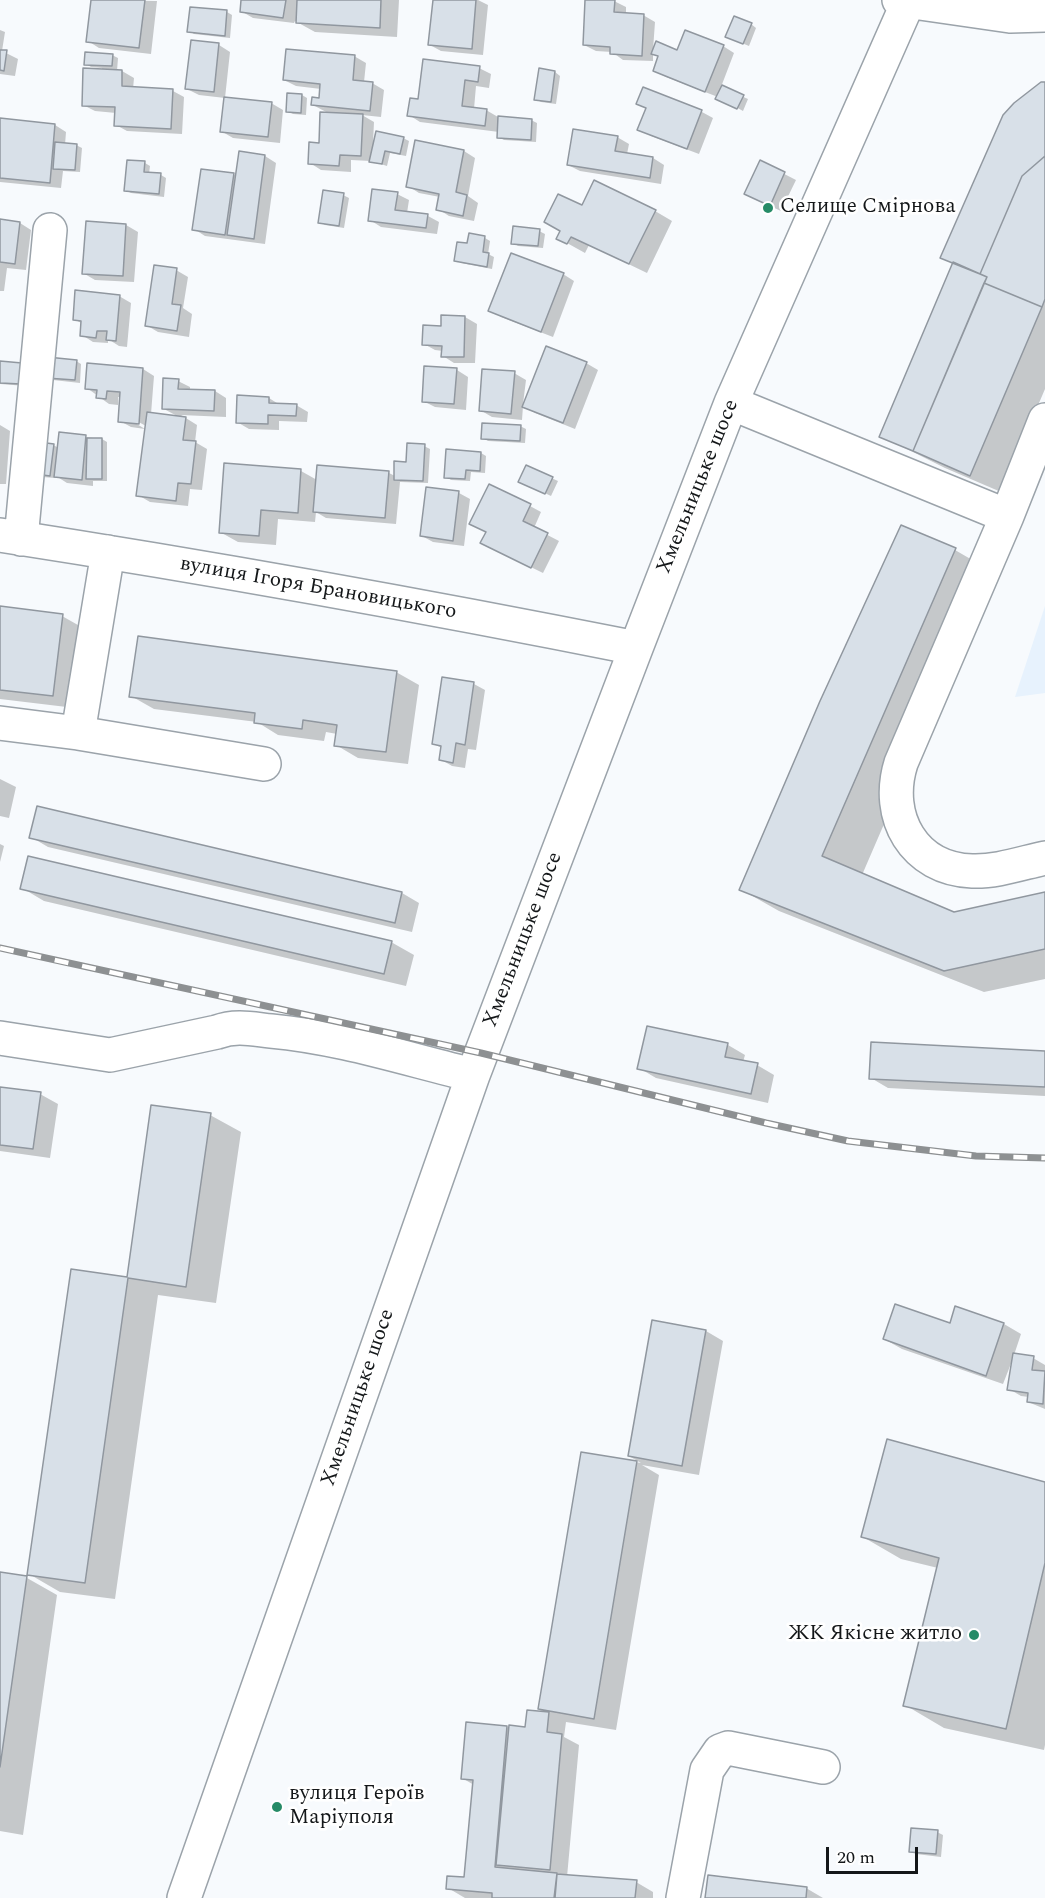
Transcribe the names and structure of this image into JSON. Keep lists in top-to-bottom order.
{
  "streets": {
    "street": ["Хмельницьке шосе", "вулиця Ігоря Брановицького"]
  },
  "crossings": [
    ["Хмельницьке шосе", "вулиця Ігоря Брановицького"]
  ],
  "places": ["Селище Смірнова", "ЖК Якісне житло", "вулиця Героїв Маріуполя"],
  "scale_bar": "20 m"
}
